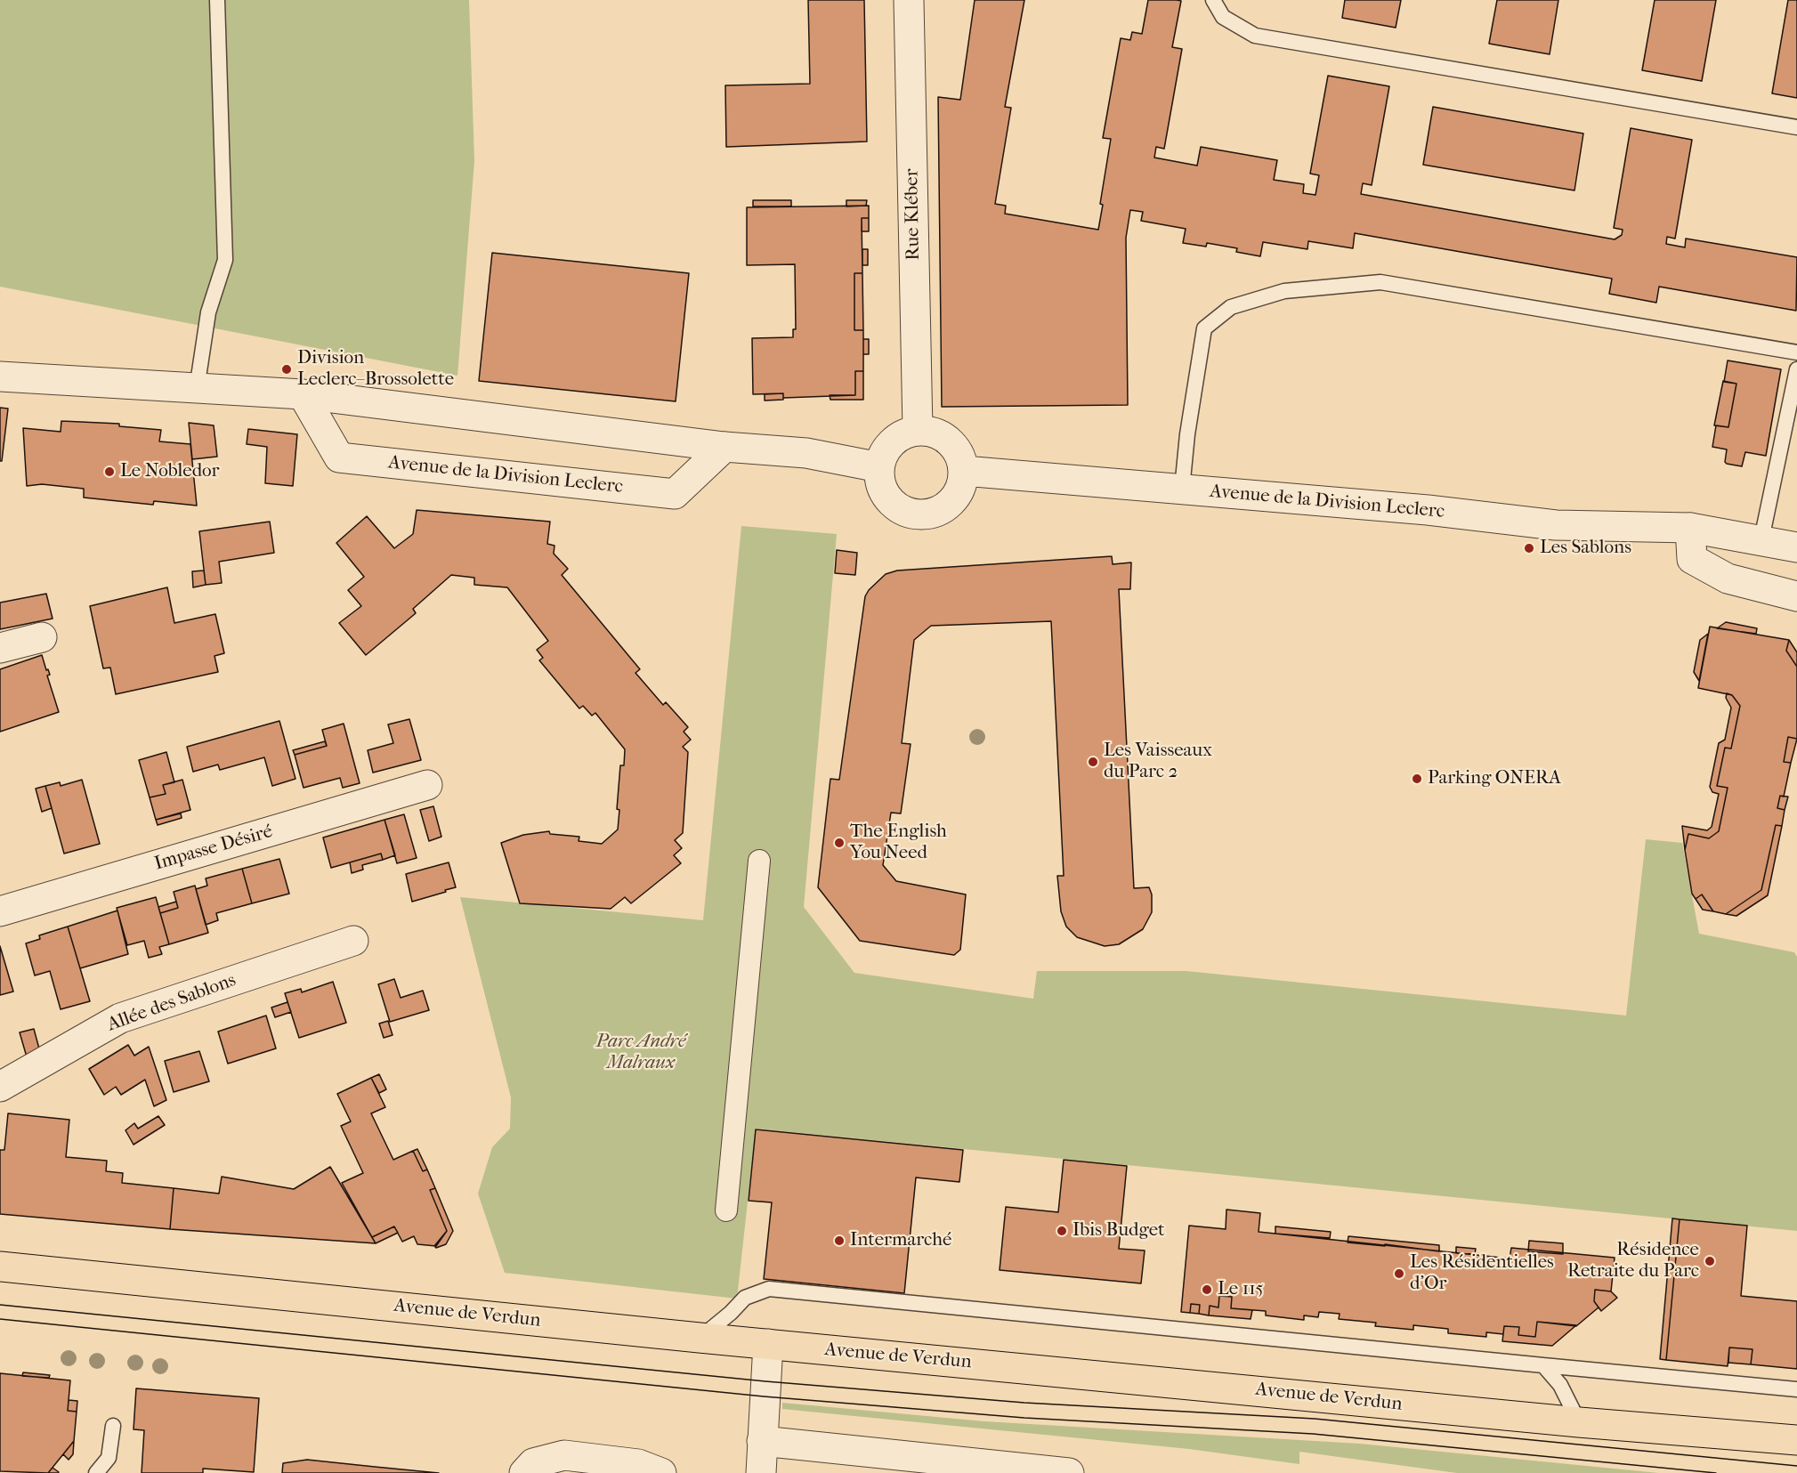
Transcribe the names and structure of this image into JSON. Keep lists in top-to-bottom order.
{
  "streets": {
    "main road": ["Avenue de Verdun"],
    "street": [
      "Rue Kléber",
      "Avenue de la Division Leclerc",
      "Impasse Désiré",
      "Allée des Sablons"
    ]
  },
  "crossings": [
    ["Rue Kléber", "Avenue de la Division Leclerc"]
  ],
  "parks": ["Parc André Malraux"],
  "places": [
    "Division Leclerc–Brossolette",
    "Le Nobledor",
    "Les Sablons",
    "Les Vaisseaux du Parc 2",
    "Parking ONERA",
    "The English You Need",
    "Ibis Budget",
    "Intermarché",
    "Résidence Retraite du Parc",
    "Les Résidentielles d'Or",
    "Le 115"
  ]
}
